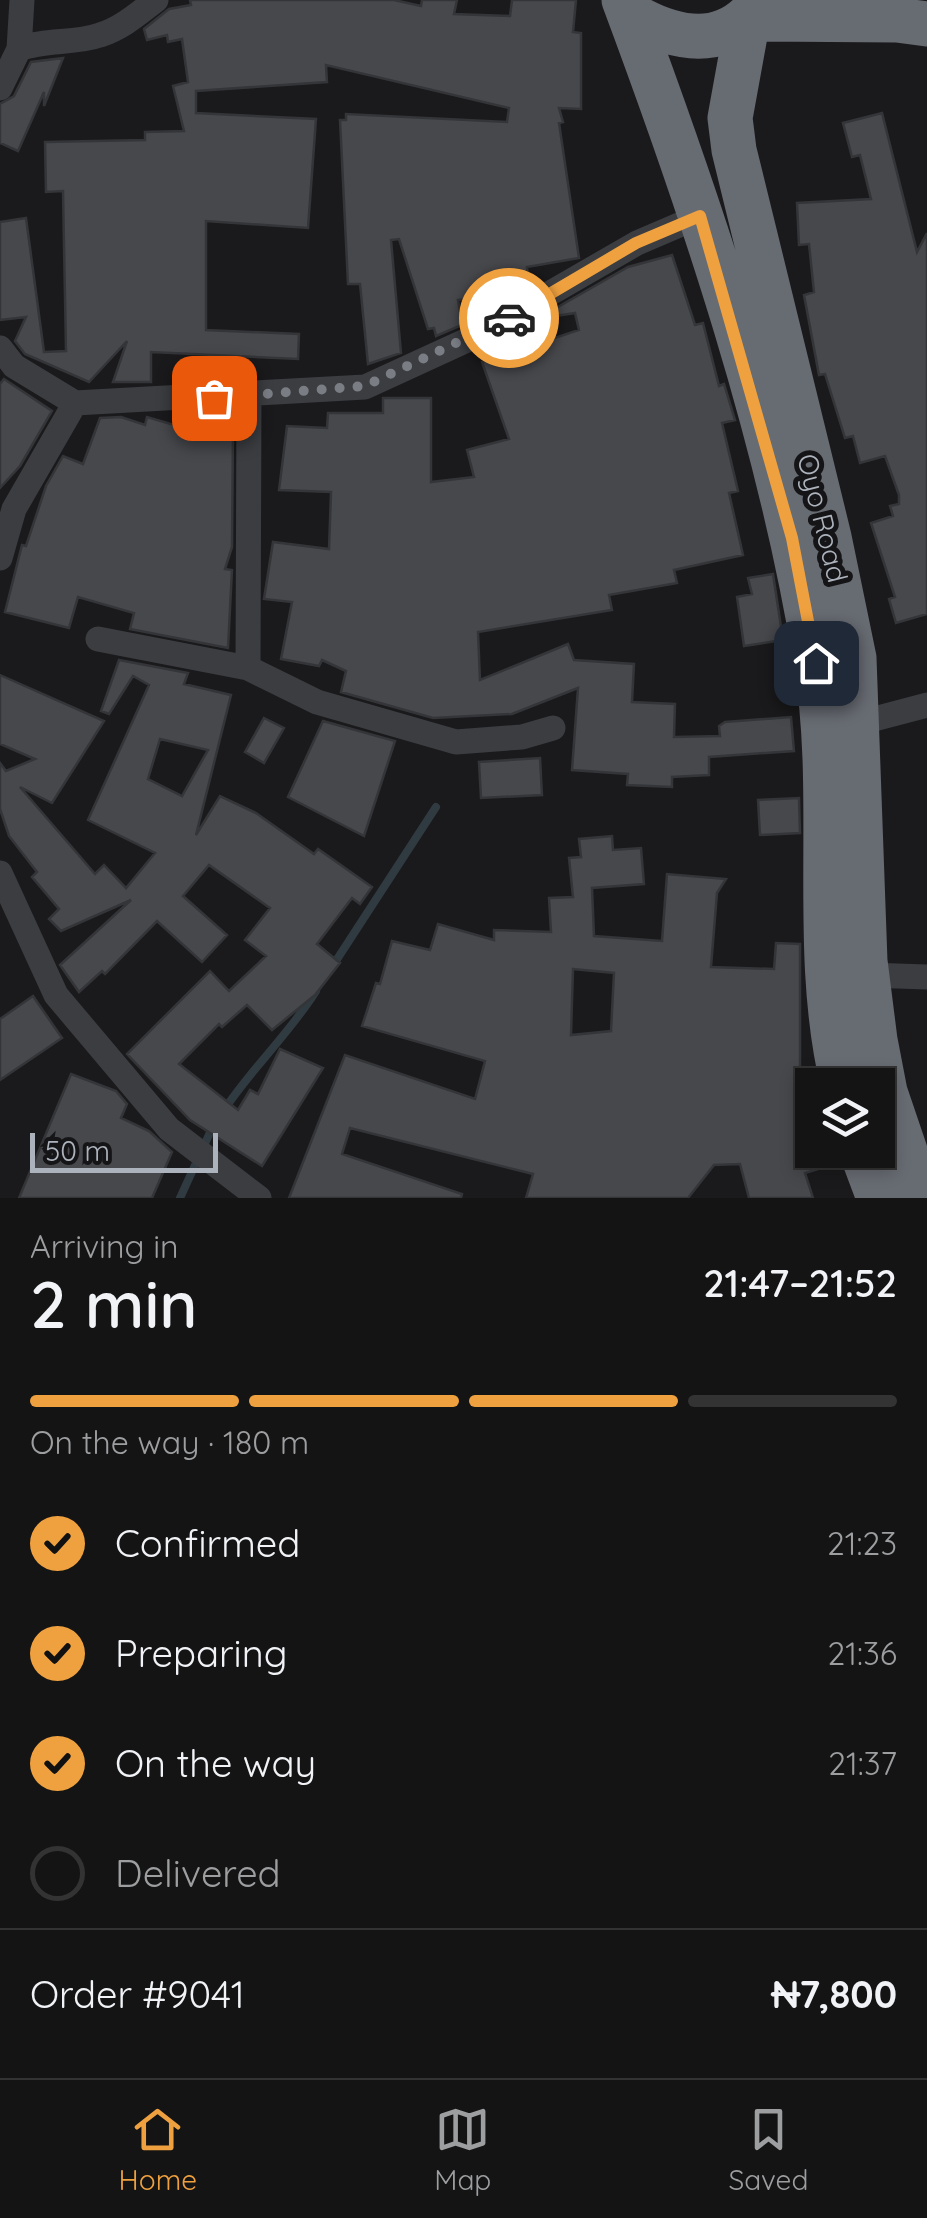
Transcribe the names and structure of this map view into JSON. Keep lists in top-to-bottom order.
{
  "streets": {
    "highway": ["Oyo Road"]
  },
  "scale_bar": "50 m",
  "page": {
    "scale": "50 m",
    "heading": ["2 min", "Arriving in", "21:47–21:52"],
    "panel": ["Order #9041", "₦7,800"],
    "bar": "On the way · 180 m",
    "list": [
      ["Confirmed", "21:23"],
      ["Preparing", "21:36"],
      ["On the way", "21:37"],
      "Delivered"
    ],
    "tabs": ["Home", "Map", "Saved"]
  }
}
